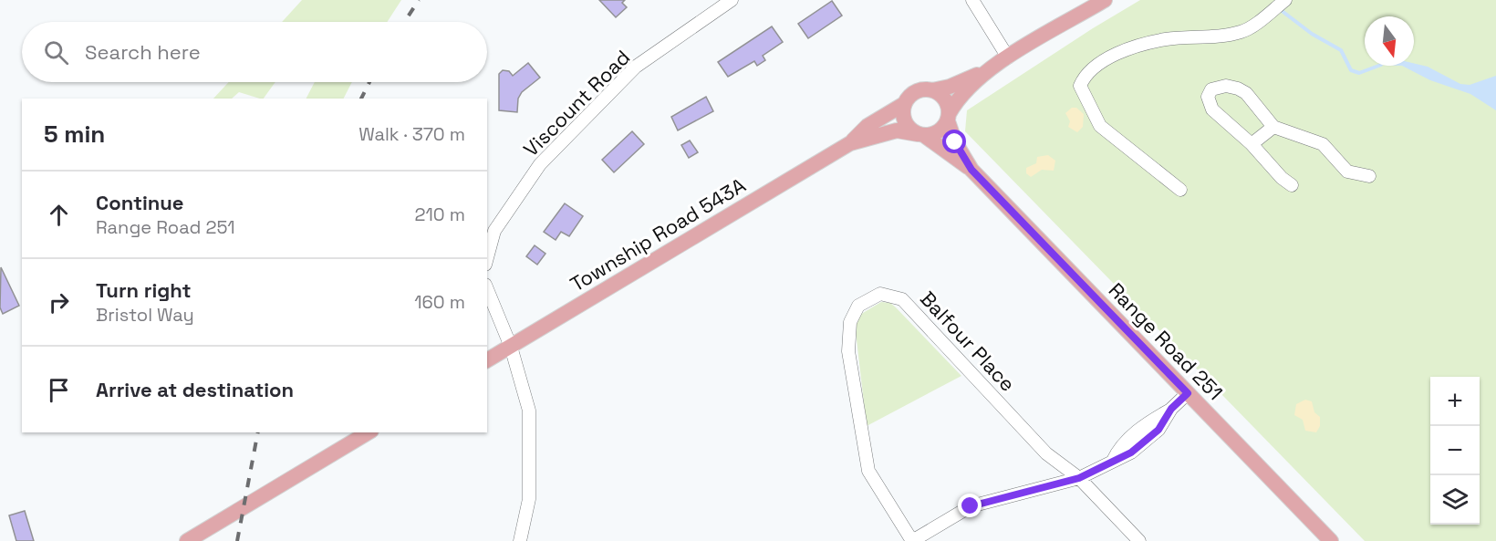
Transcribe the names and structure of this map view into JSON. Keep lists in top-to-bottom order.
{
  "streets": {
    "main road": ["Township Road 543A", "Range Road 251"],
    "street": ["Viscount Road", "Balfour Place"]
  },
  "crossings": [
    ["Township Road 543A", "Range Road 251"]
  ],
  "north": "bottom",
  "page": {
    "search": "Search here",
    "heading": ["5 min", "Walk · 370 m"],
    "list": [
      ["Continue", "Range Road 251", "210 m"],
      ["Turn right", "Bristol Way", "160 m"],
      "Arrive at destination"
    ],
    "map_buttons": ["+", "−"]
  }
}
